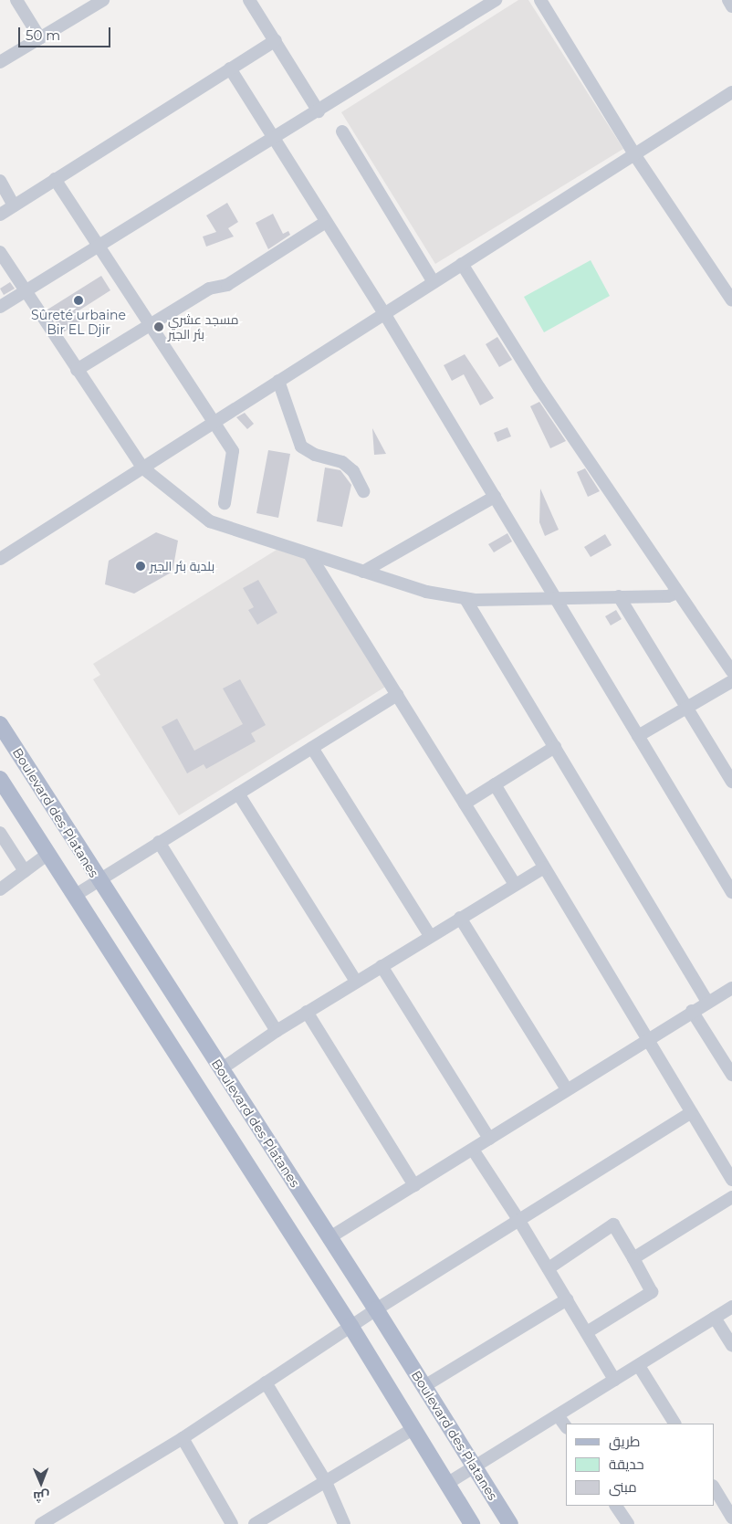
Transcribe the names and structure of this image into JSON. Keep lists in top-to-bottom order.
{
  "streets": {
    "main road": ["Boulevard des Platanes"]
  },
  "places": ["Sûreté urbaine Bir EL Djir", "مسجد عشري بئر الجير", "بلدية بئر الجير"],
  "legend": ["طريق", "حديقة", "مبنى"],
  "scale_bar": "50 m",
  "north": "bottom"
}
